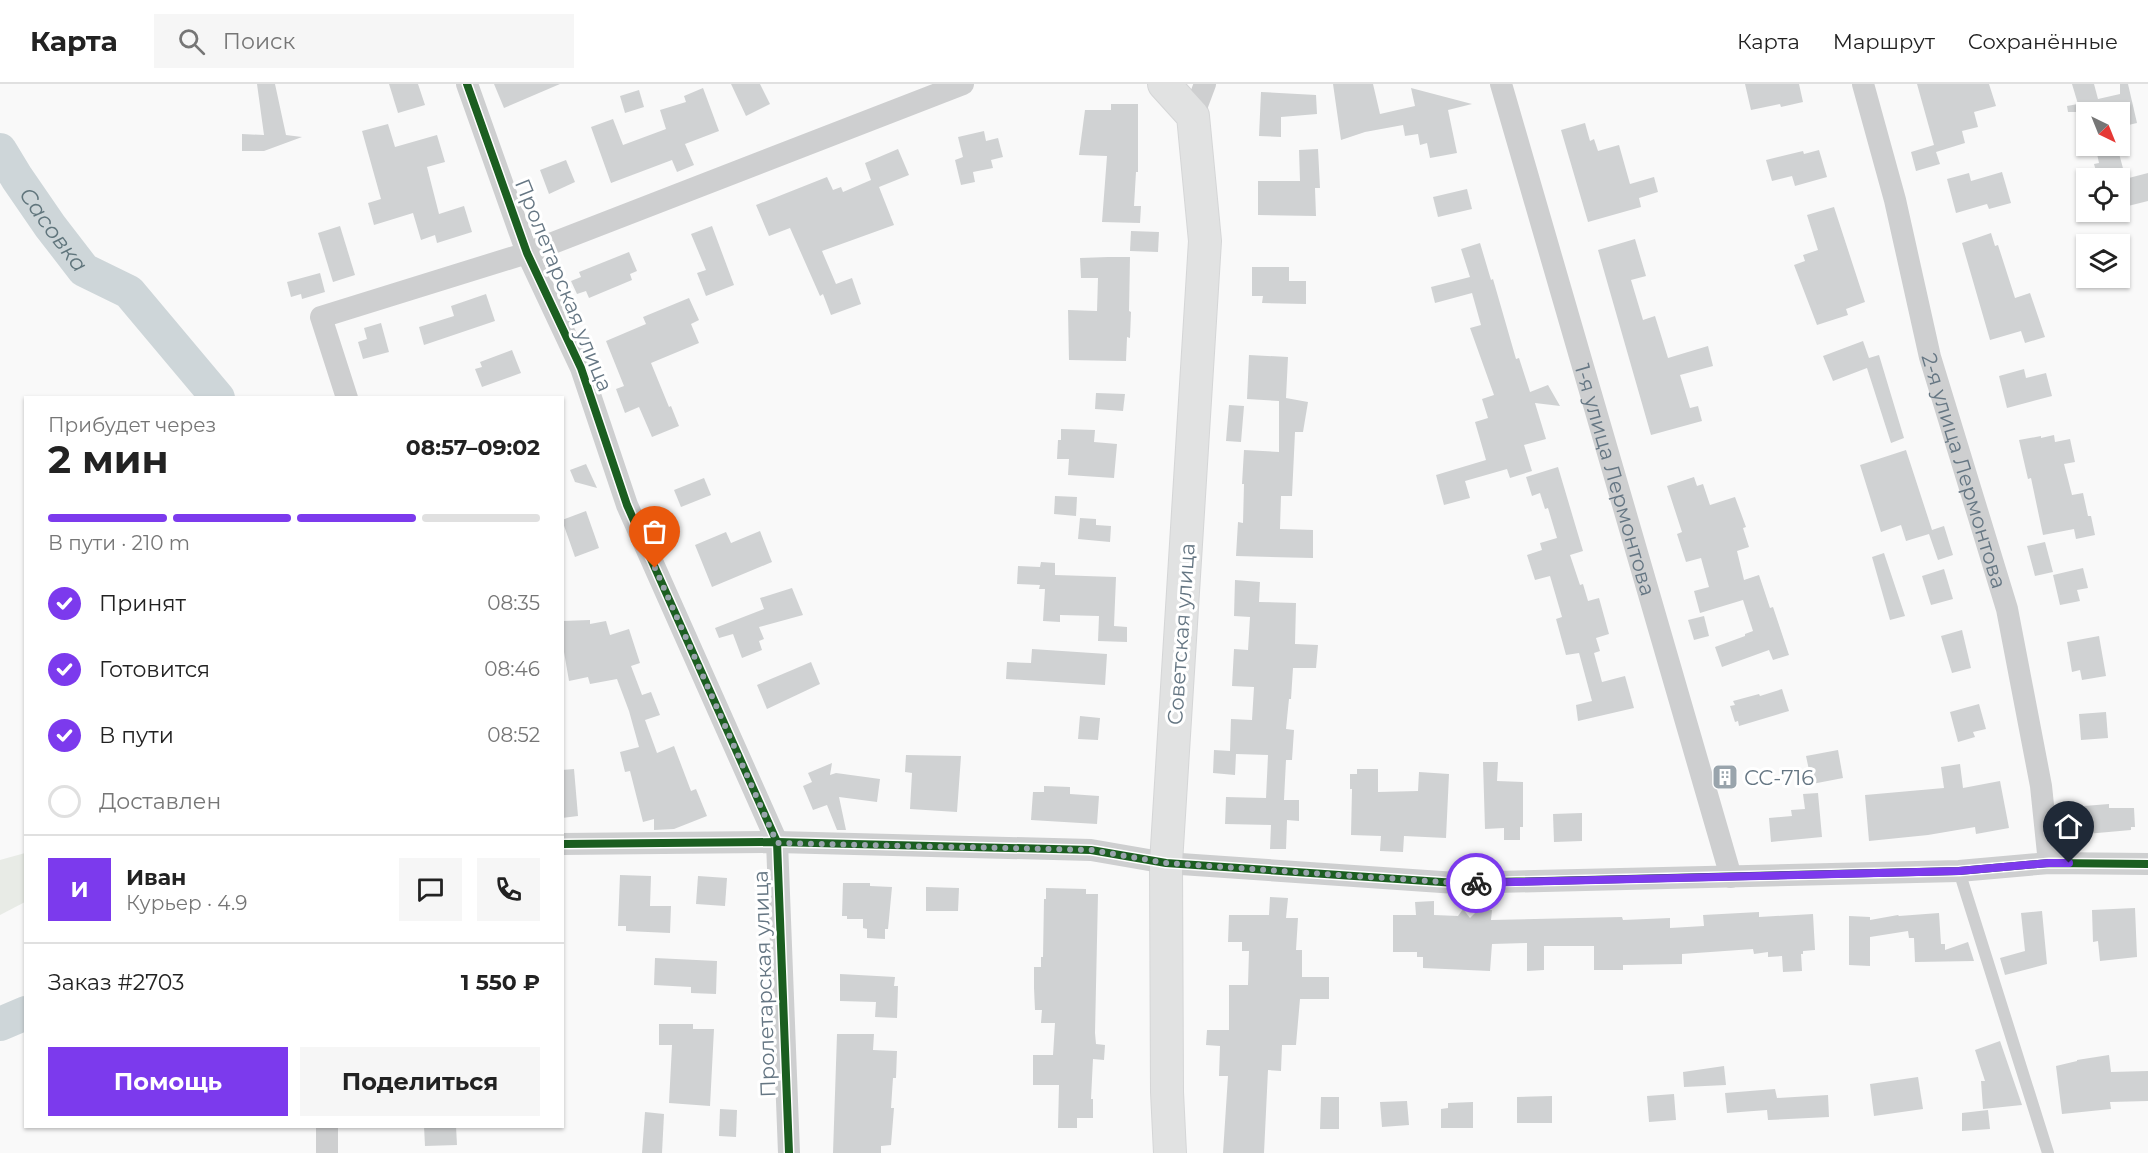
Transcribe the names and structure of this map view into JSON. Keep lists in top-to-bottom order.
{
  "streets": {
    "street": [
      "Пролетарская улица",
      "2-я улица Лермонтова",
      "1-я улица Лермонтова",
      "Советская улица"
    ]
  },
  "water": ["Сасовка"],
  "places": {
    "building": ["СС-716"]
  },
  "north": "bottom right",
  "page": {
    "header": "Карта",
    "search": "Поиск",
    "nav": ["Карта", "Маршрут", "Сохранённые"],
    "heading": ["2 мин", "Прибудет через", "08:57–09:02"],
    "panel": [
      "Иван",
      "Курьер · 4.9",
      "Заказ #2703",
      "1 550 ₽"
    ],
    "bar": "В пути · 210 m",
    "list": [
      ["Принят", "08:35"],
      ["Готовится", "08:46"],
      ["В пути", "08:52"],
      "Доставлен"
    ],
    "round": "И",
    "buttons": ["Помощь", "Поделиться"]
  }
}
